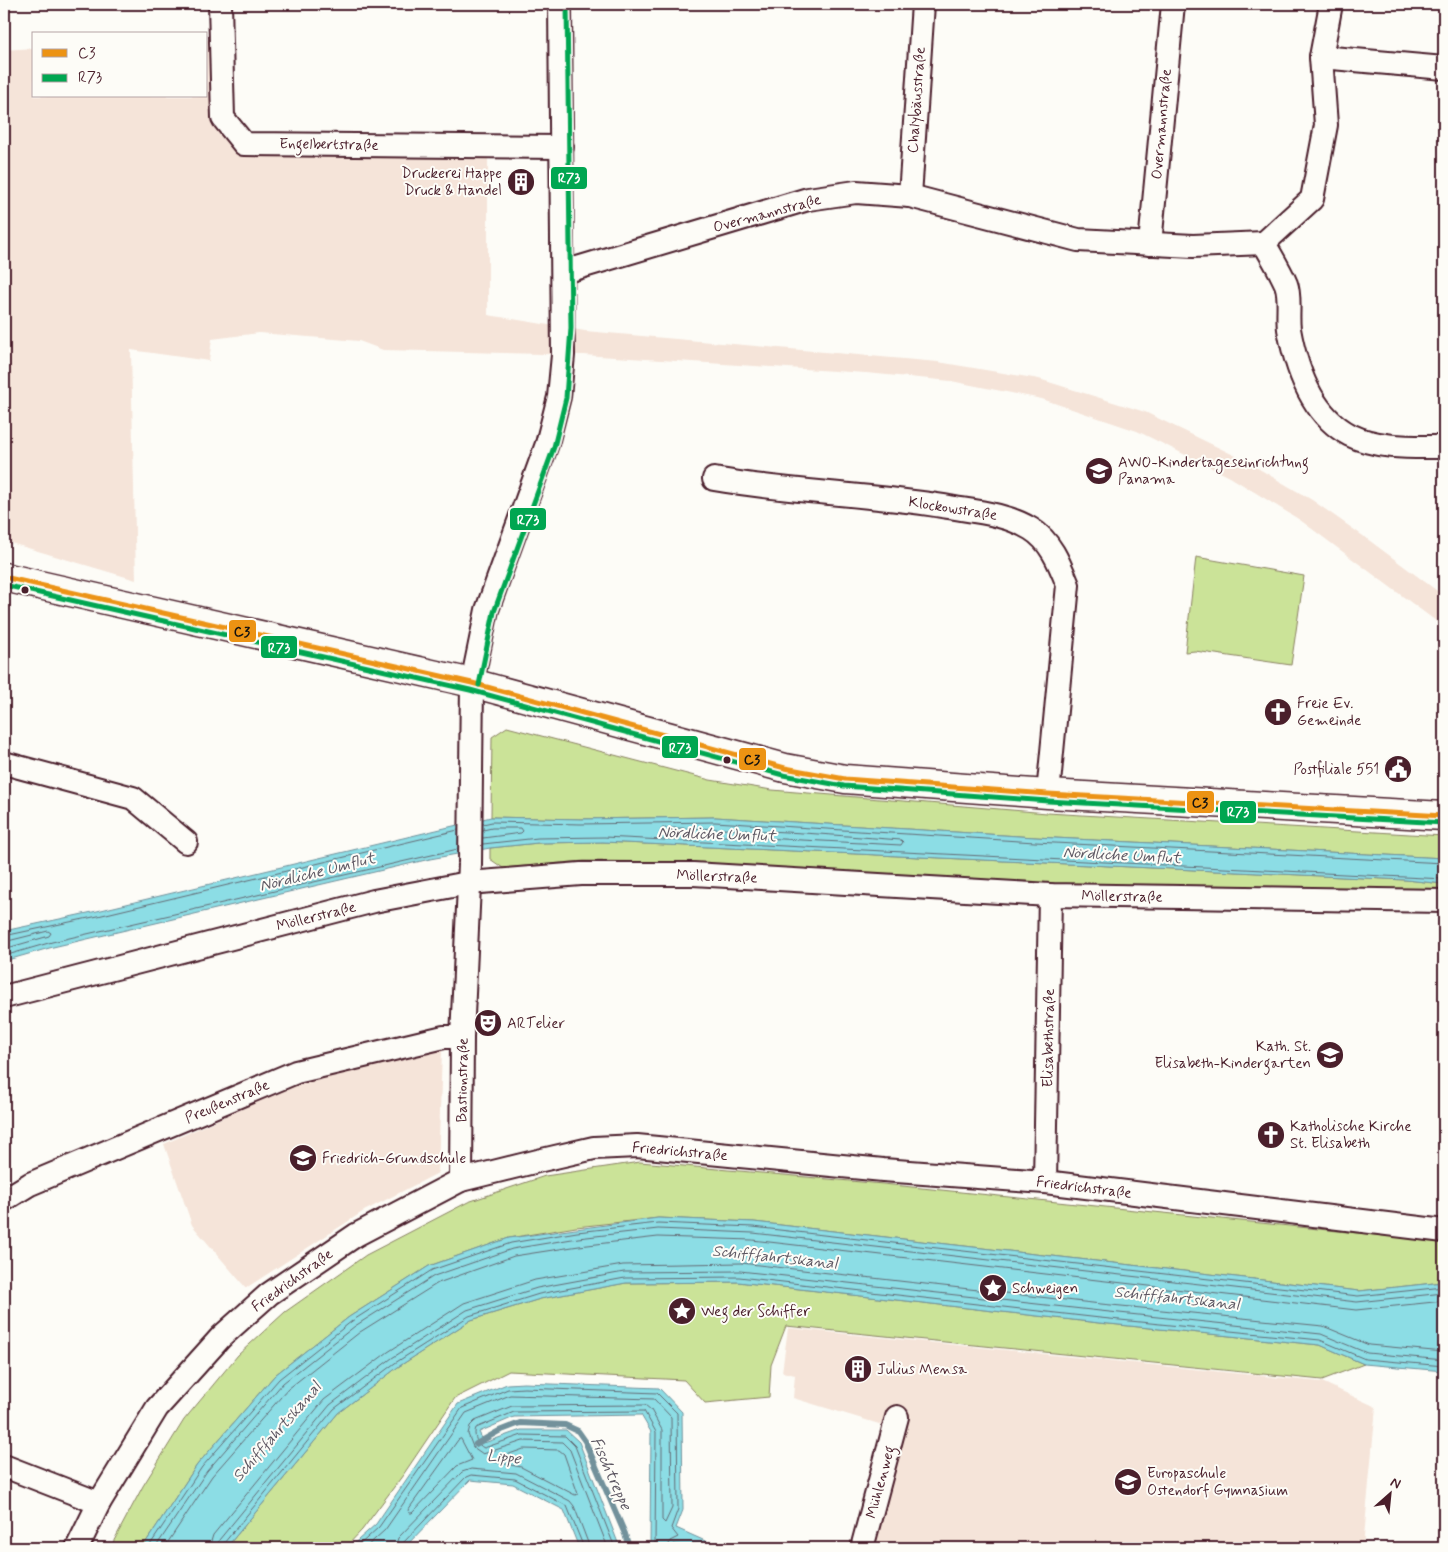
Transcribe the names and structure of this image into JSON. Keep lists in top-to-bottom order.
{
  "streets": {
    "street": [
      "Chalybäusstraße",
      "Overmannstraße",
      "Engelbertstraße",
      "Klockowstraße",
      "Möllerstraße",
      "Elisabethstraße",
      "Bastionstraße",
      "Preußenstraße",
      "Friedrichstraße",
      "Mühlenweg"
    ]
  },
  "crossings": [
    ["Chalybäusstraße", "Overmannstraße"],
    ["Overmannstraße", "Bastionstraße"],
    ["Engelbertstraße", "Bastionstraße"],
    ["Möllerstraße", "Elisabethstraße"],
    ["Möllerstraße", "Bastionstraße"],
    ["Elisabethstraße", "Friedrichstraße"],
    ["Bastionstraße", "Preußenstraße"],
    ["Bastionstraße", "Friedrichstraße"]
  ],
  "water": [
    "Nördliche Umflut",
    "Schifffahrtskanal",
    "Lippe",
    "Fischtreppe"
  ],
  "places": {
    "building": ["Druckerei Happe Druck & Handel", "Julius Mensa"],
    "school or university": [
      "AWO-Kindertageseinrichtung Panama",
      "Kath. St. Elisabeth-Kindergarten",
      "Friedrich-Grundschule",
      "Europaschule Ostendorf Gymnasium"
    ],
    "church": ["Freie Ev. Gemeinde", "Katholische Kirche St. Elisabeth"],
    "public building": ["Postfiliale 551"],
    "theatre": ["ARTelier"],
    "place": ["Schweigen", "Weg der Schiffer"]
  },
  "lines": ["transit line R73", "transit line C3"],
  "legend": ["C3", "R73"],
  "north": "top right"
}
